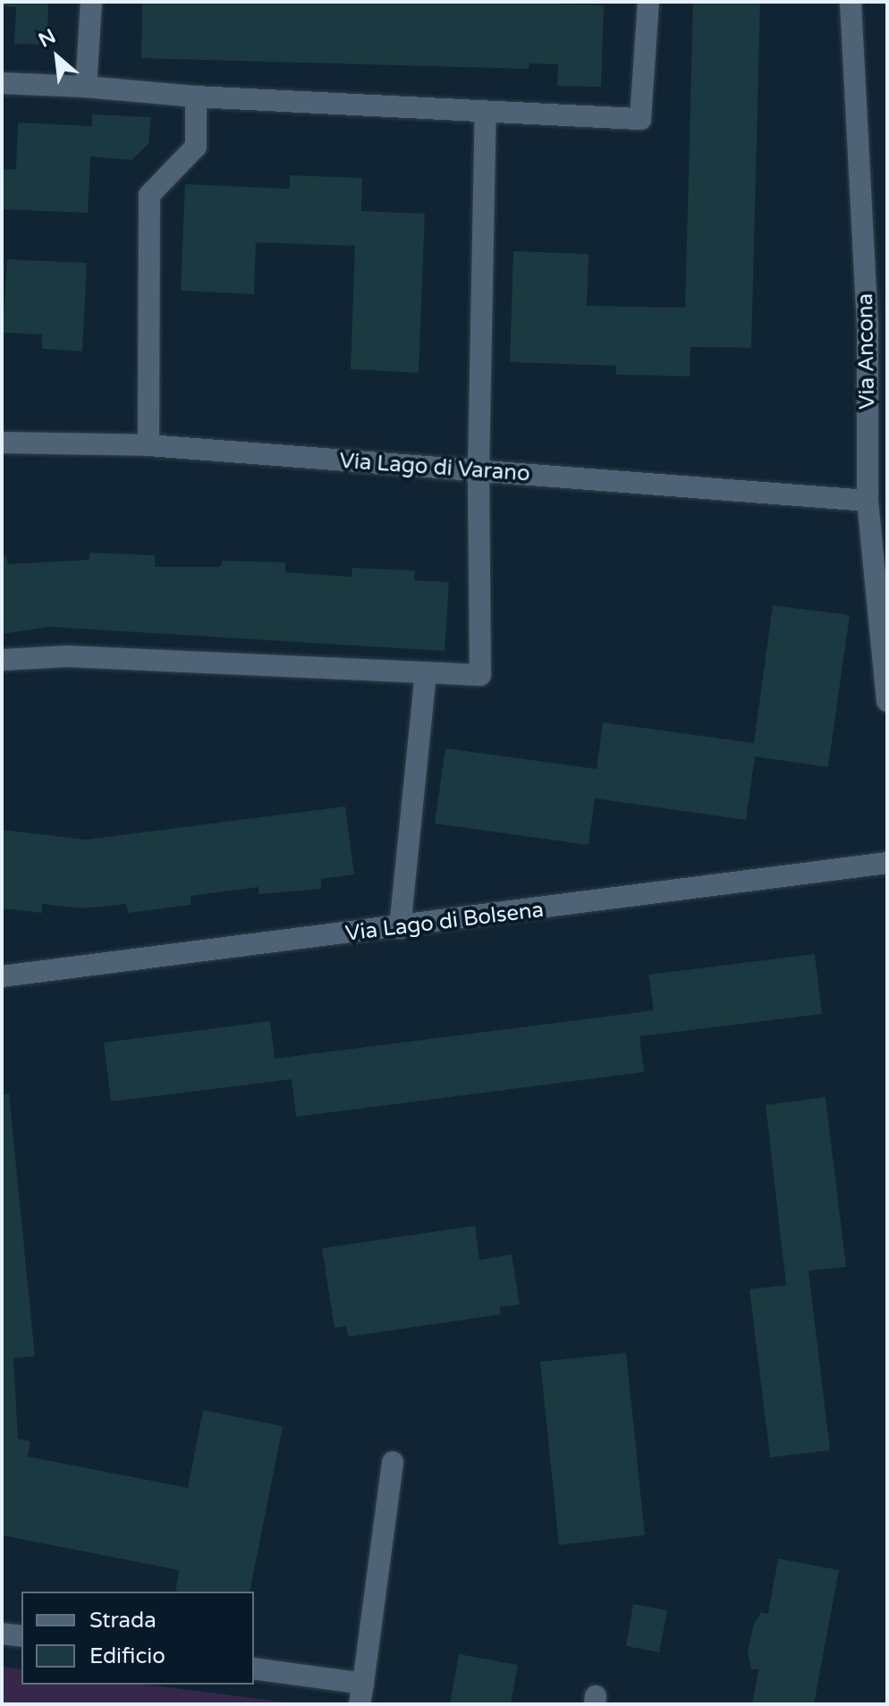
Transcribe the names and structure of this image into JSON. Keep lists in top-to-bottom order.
{
  "streets": {
    "street": ["Via Ancona", "Via Lago di Varano", "Via Lago di Bolsena"]
  },
  "crossings": [
    ["Via Ancona", "Via Lago di Varano"]
  ],
  "legend": ["Strada", "Edificio"],
  "north": "top left"
}
